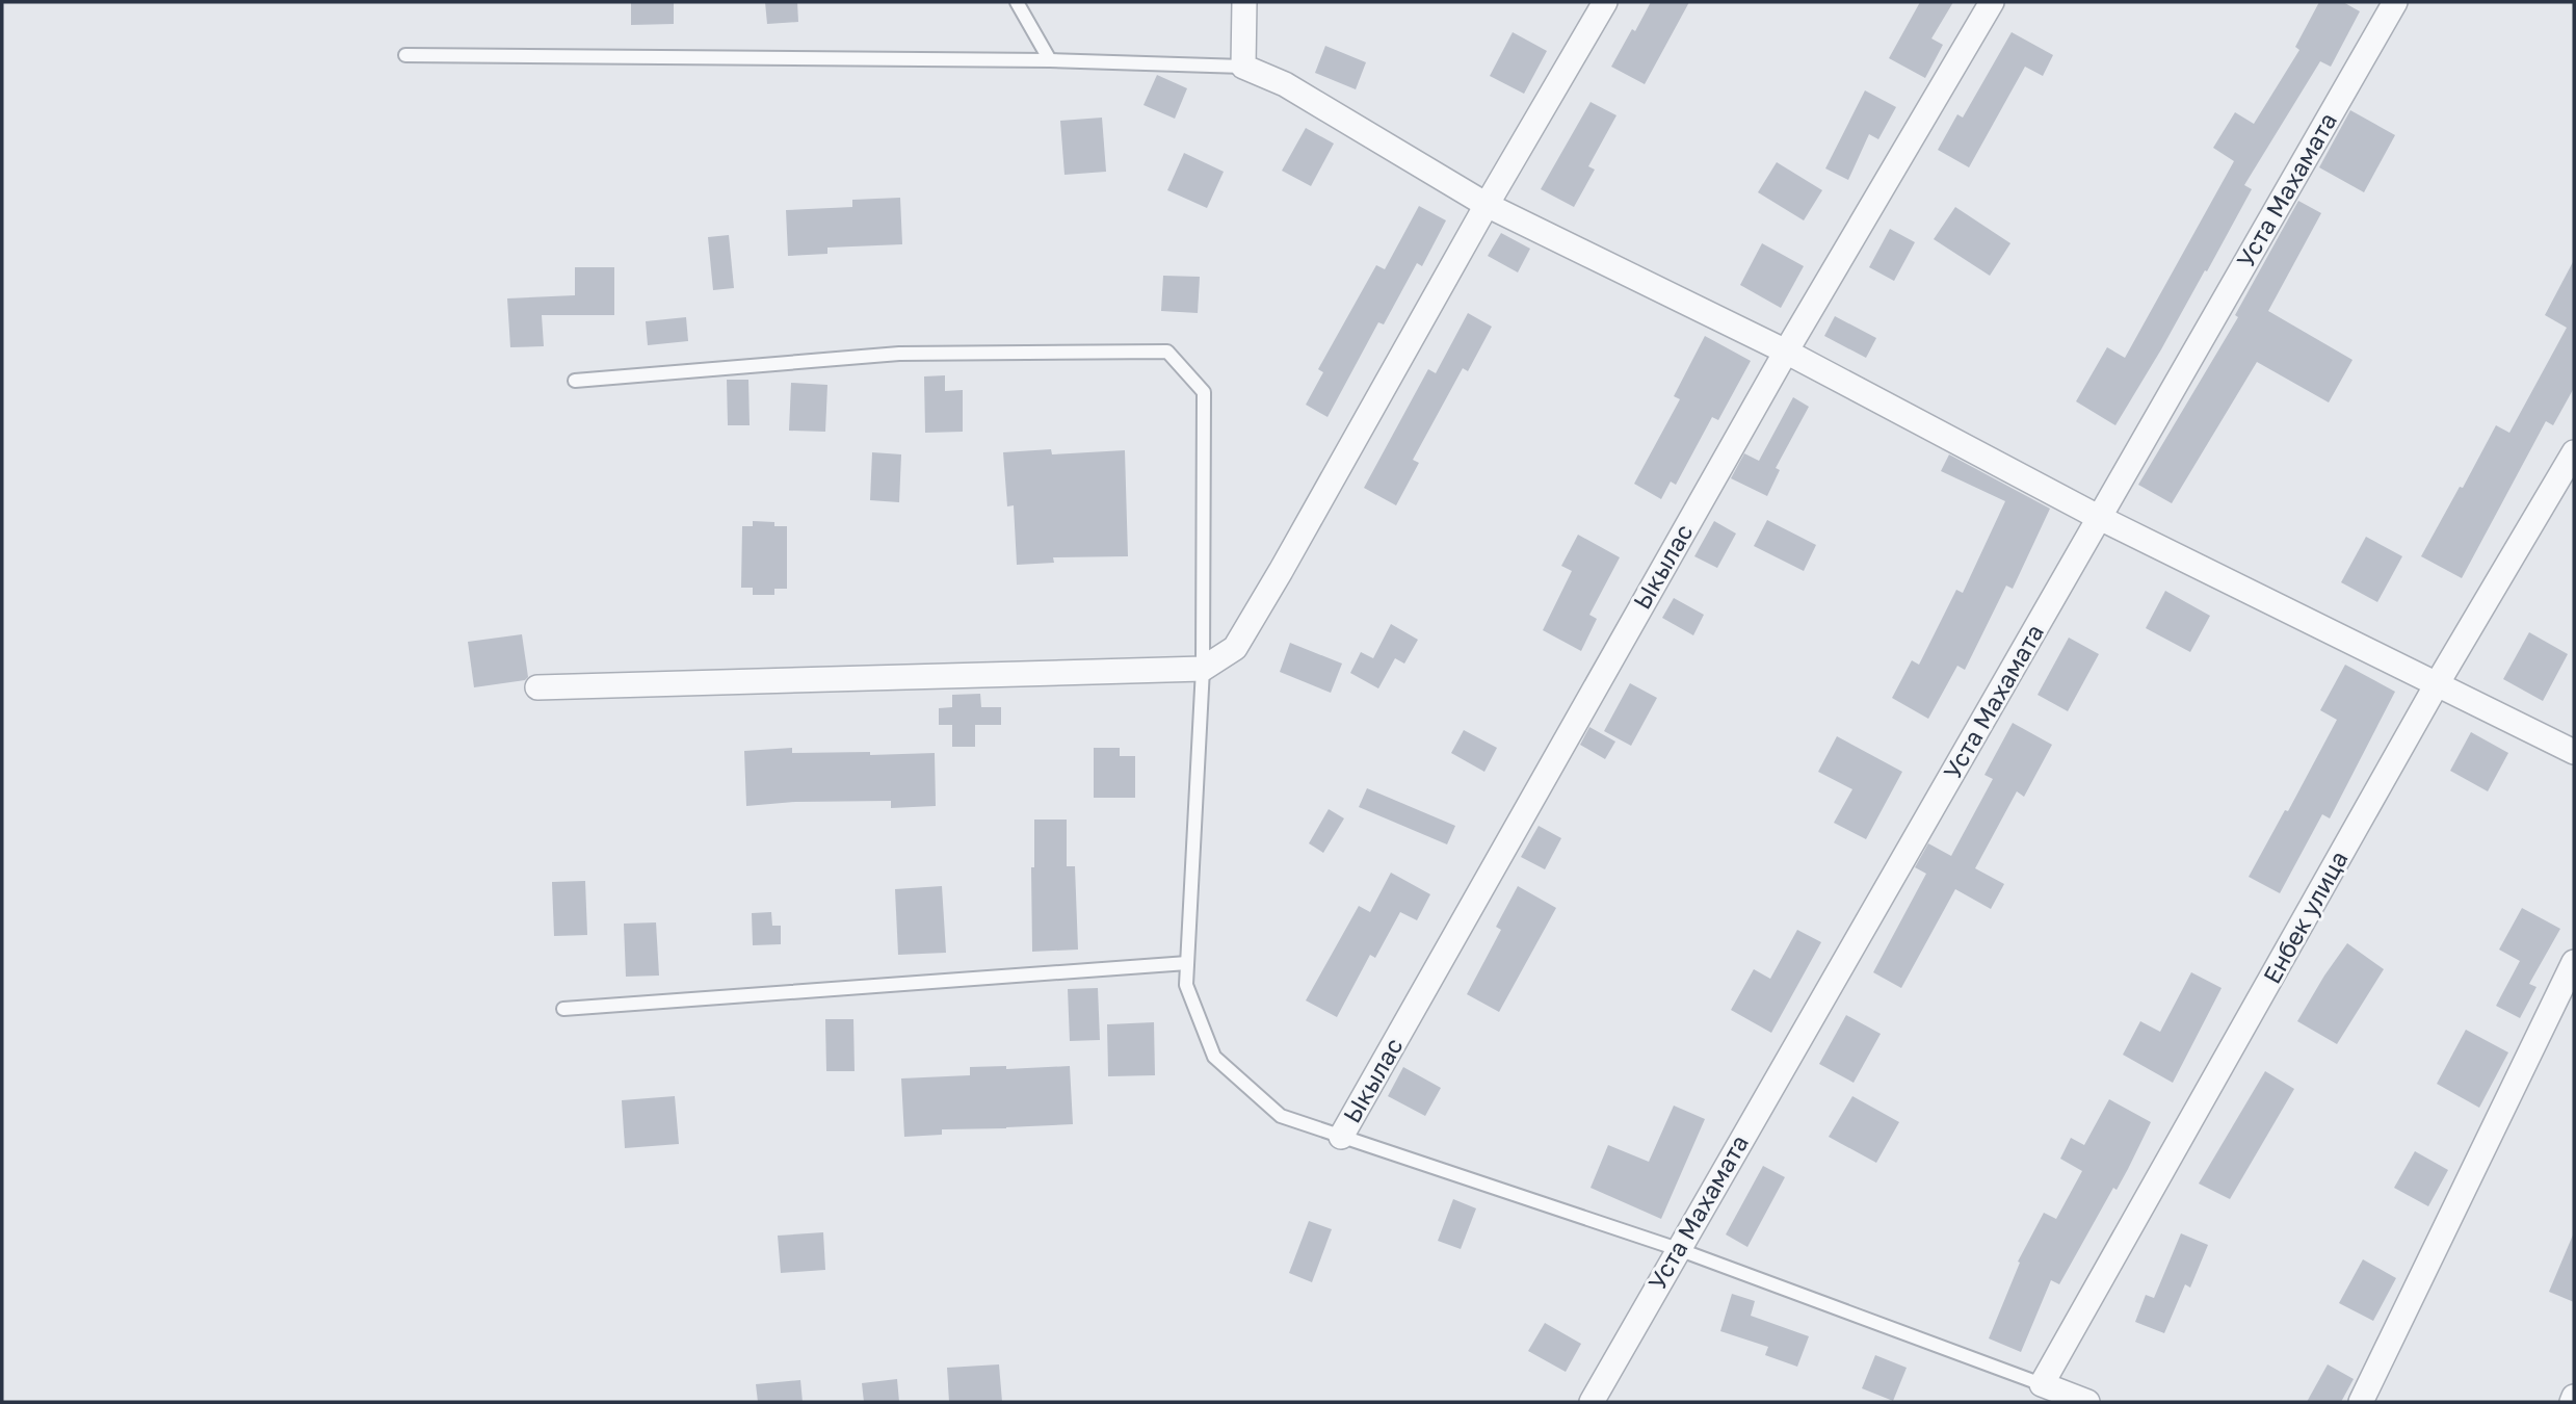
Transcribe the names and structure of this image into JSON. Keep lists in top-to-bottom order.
{
  "streets": {
    "street": ["Уста Махамата", "Ыкылас", "Енбек улица"]
  }
}
